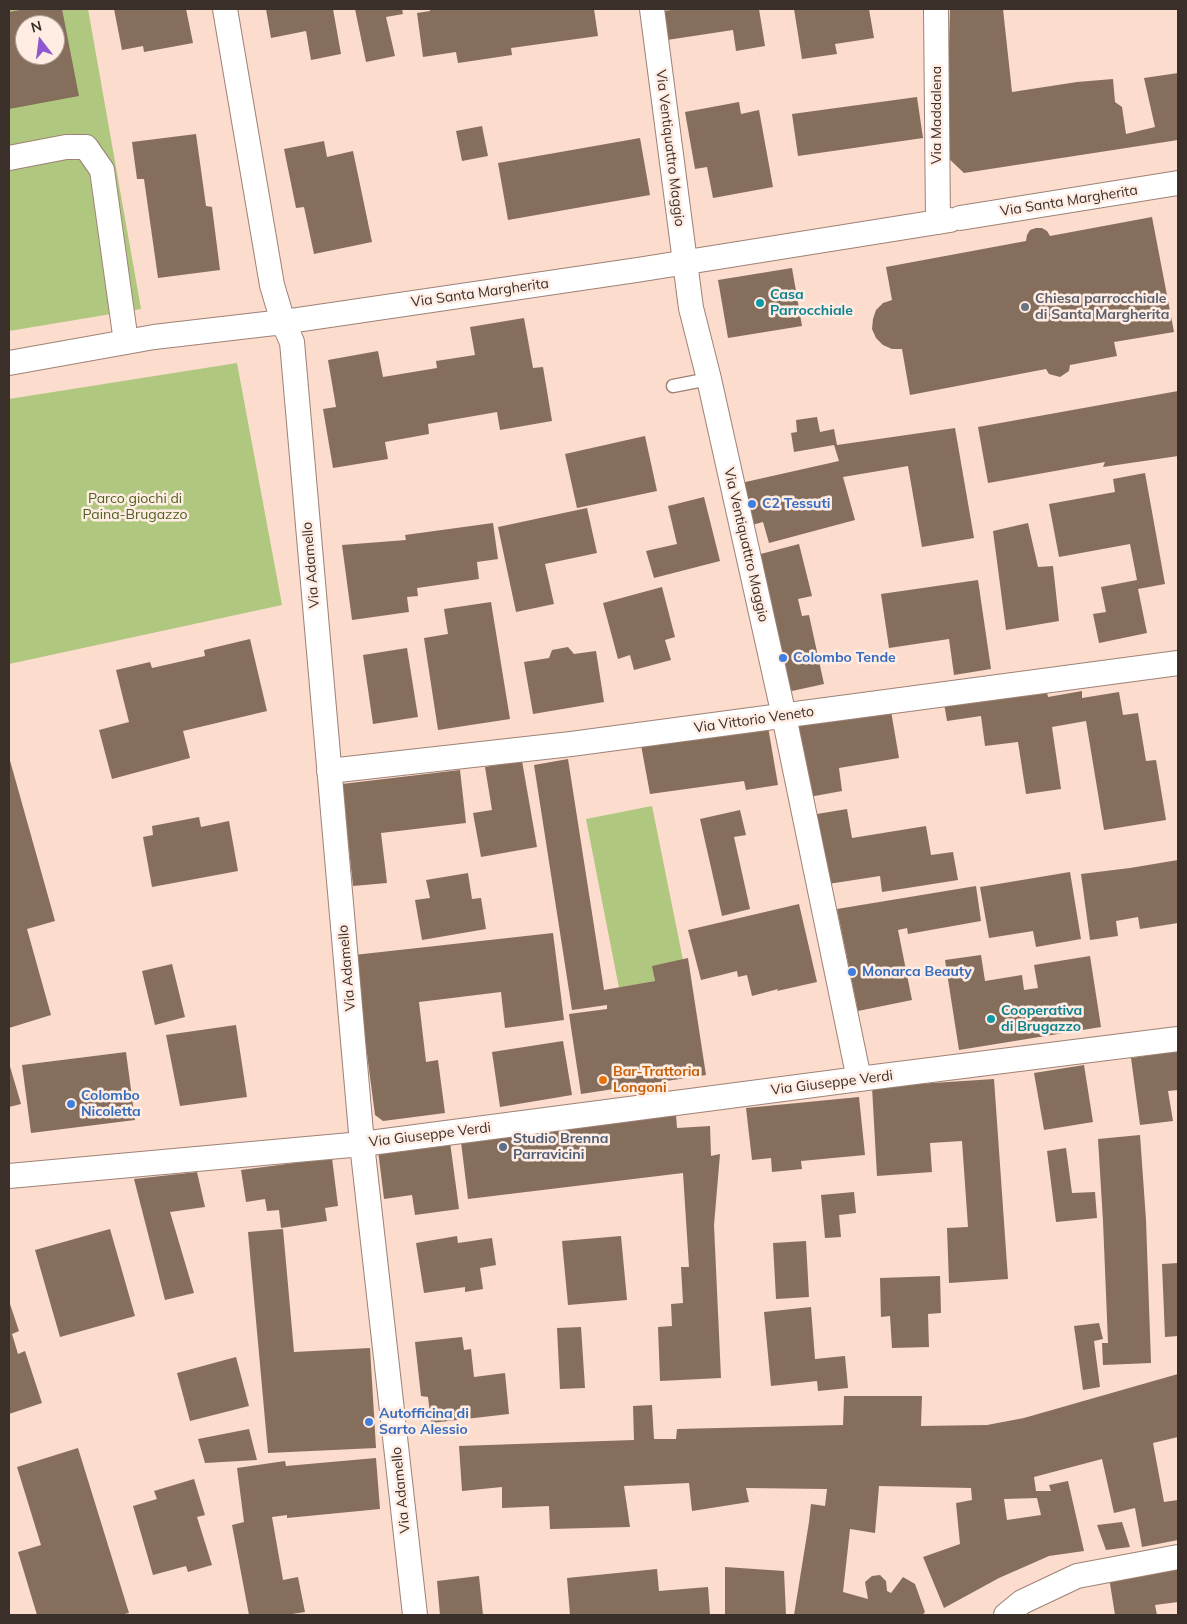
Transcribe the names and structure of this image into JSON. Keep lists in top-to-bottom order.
{
  "streets": {
    "street": [
      "Via Maddalena",
      "Via Ventiquattro Maggio",
      "Via Santa Margherita",
      "Via Adamello",
      "Via Vittorio Veneto",
      "Via Giuseppe Verdi"
    ]
  },
  "crossings": [
    ["Via Maddalena", "Via Santa Margherita"],
    ["Via Ventiquattro Maggio", "Via Santa Margherita"],
    ["Via Ventiquattro Maggio", "Via Vittorio Veneto"],
    ["Via Ventiquattro Maggio", "Via Giuseppe Verdi"],
    ["Via Santa Margherita", "Via Adamello"],
    ["Via Adamello", "Via Vittorio Veneto"],
    ["Via Adamello", "Via Giuseppe Verdi"]
  ],
  "parks": ["Parco giochi di Paina-Brugazzo"],
  "places": [
    "Casa Parrocchiale",
    "Chiesa parrocchiale di Santa Margherita",
    "C2 Tessuti",
    "Colombo Tende",
    "Monarca Beauty",
    "Cooperativa di Brugazzo",
    "Bar-Trattoria Longoni",
    "Colombo Nicoletta",
    "Studio Brenna Parravicini",
    "Autofficina di Sarto Alessio"
  ],
  "north": "top"
}
